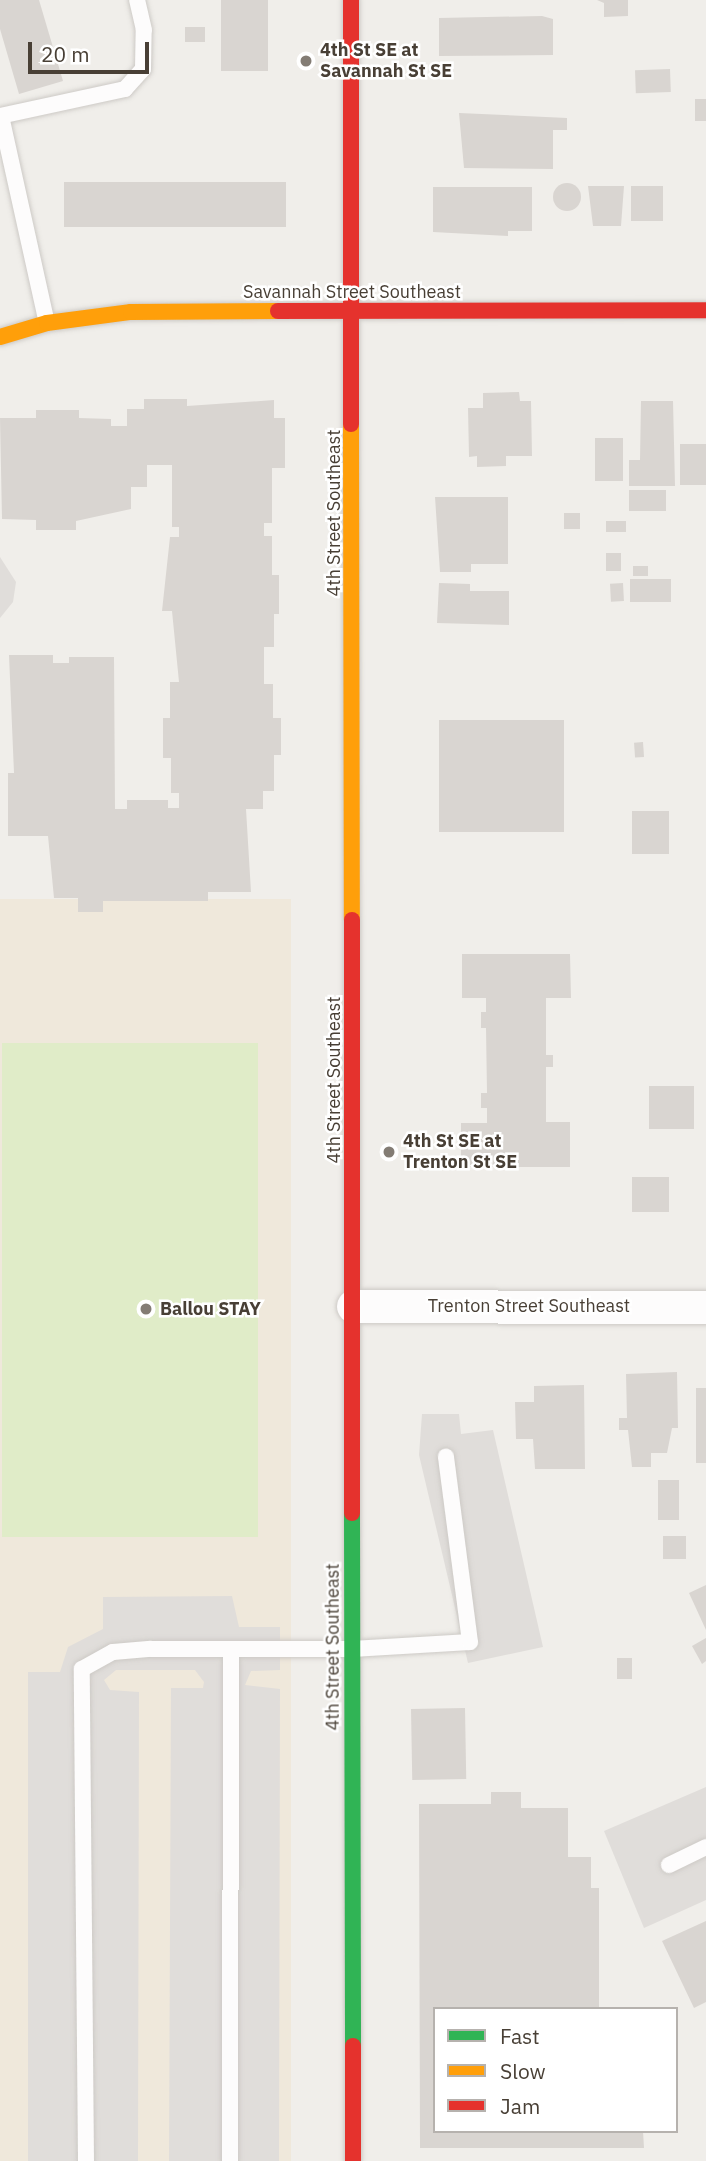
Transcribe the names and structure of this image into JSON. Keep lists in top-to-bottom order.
{
  "streets": {
    "street": ["Savannah Street Southeast", "4th Street Southeast", "Trenton Street Southeast"]
  },
  "crossings": [
    ["Savannah Street Southeast", "4th Street Southeast"],
    ["4th Street Southeast", "Trenton Street Southeast"]
  ],
  "places": ["4th St SE at Savannah St SE", "4th St SE at Trenton St SE", "Ballou STAY"],
  "legend": ["Fast", "Slow", "Jam"],
  "scale_bar": "20 m"
}
